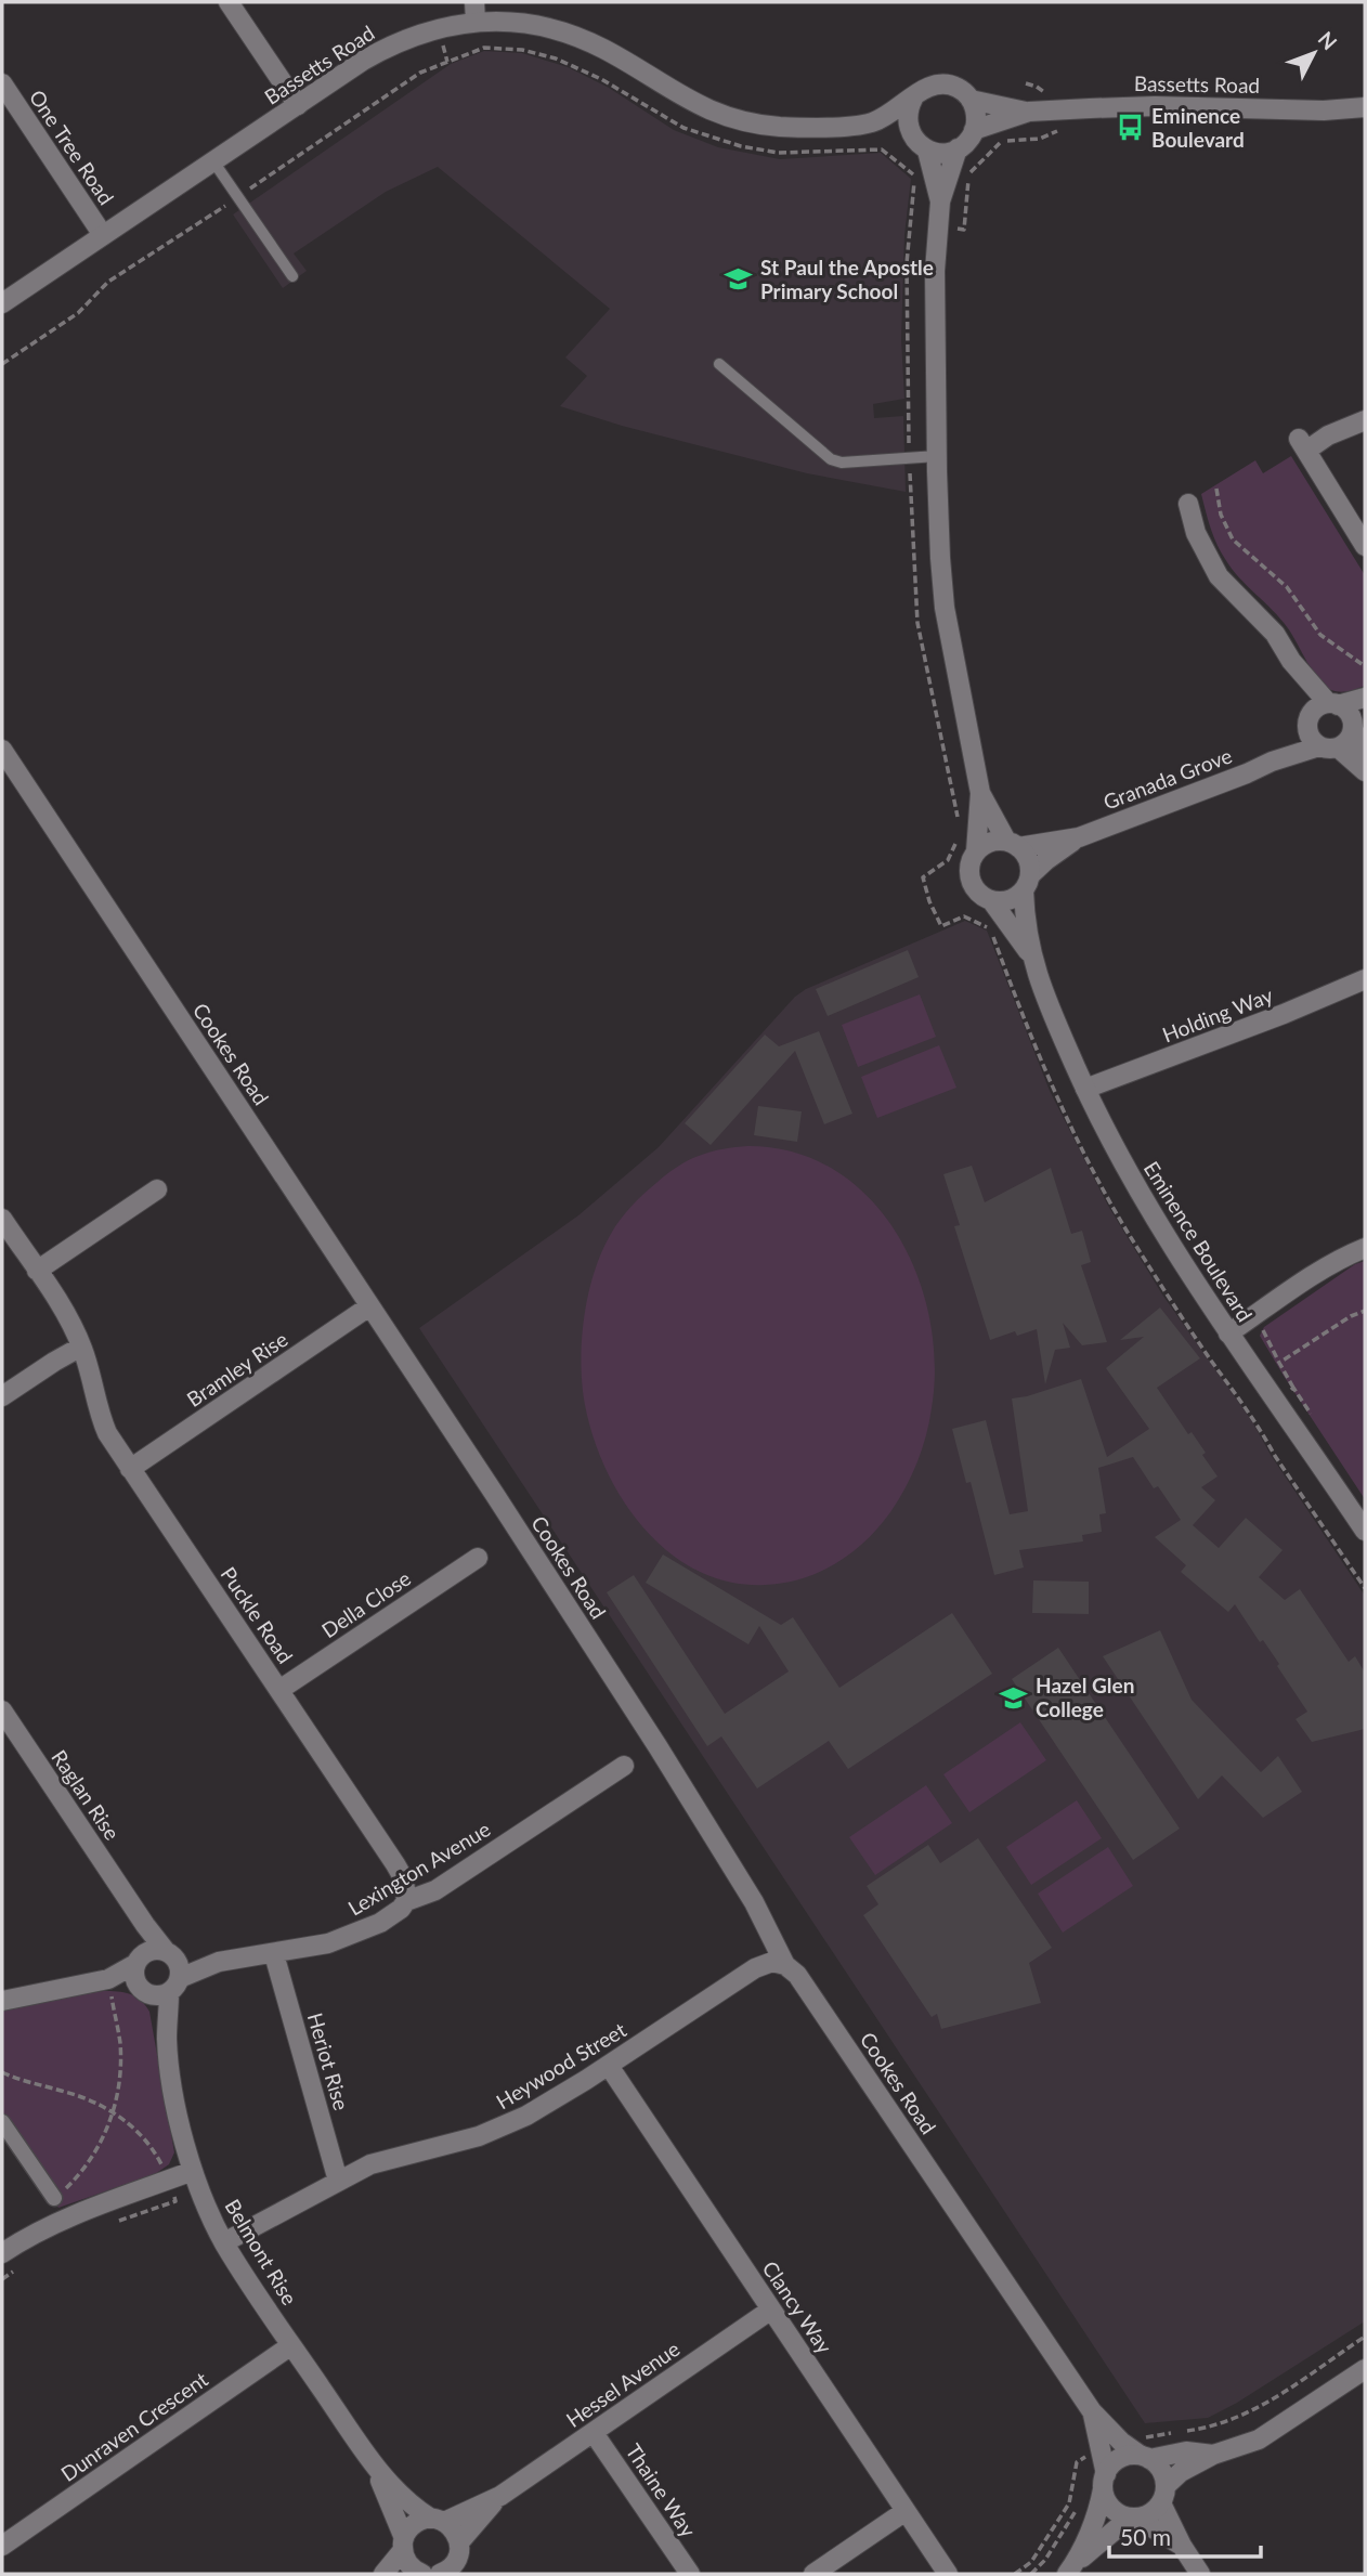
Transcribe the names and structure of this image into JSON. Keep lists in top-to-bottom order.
{
  "streets": {
    "street": [
      "Bassetts Road",
      "One Tree Road",
      "Granada Grove",
      "Holding Way",
      "Cookes Road",
      "Eminence Boulevard",
      "Bramley Rise",
      "Della Close",
      "Puckle Road",
      "Raglan Rise",
      "Lexington Avenue",
      "Heriot Rise",
      "Heywood Street",
      "Belmont Rise",
      "Clancy Way",
      "Hessel Avenue",
      "Dunraven Crescent",
      "Thaine Way"
    ]
  },
  "crossings": [
    ["Bassetts Road", "One Tree Road"],
    ["Granada Grove", "Eminence Boulevard"],
    ["Holding Way", "Eminence Boulevard"],
    ["Cookes Road", "Bramley Rise"],
    ["Cookes Road", "Heywood Street"],
    ["Bramley Rise", "Puckle Road"],
    ["Della Close", "Puckle Road"],
    ["Puckle Road", "Lexington Avenue"],
    ["Raglan Rise", "Lexington Avenue"],
    ["Raglan Rise", "Belmont Rise"],
    ["Lexington Avenue", "Heriot Rise"],
    ["Lexington Avenue", "Belmont Rise"],
    ["Heriot Rise", "Heywood Street"],
    ["Heywood Street", "Belmont Rise"],
    ["Heywood Street", "Clancy Way"],
    ["Belmont Rise", "Hessel Avenue"],
    ["Belmont Rise", "Dunraven Crescent"],
    ["Clancy Way", "Hessel Avenue"],
    ["Hessel Avenue", "Thaine Way"]
  ],
  "places": {
    "bus stop": ["Eminence Boulevard"],
    "school or university": ["St Paul the Apostle Primary School", "Hazel Glen College"]
  },
  "scale_bar": "50 m",
  "north": "top right"
}
